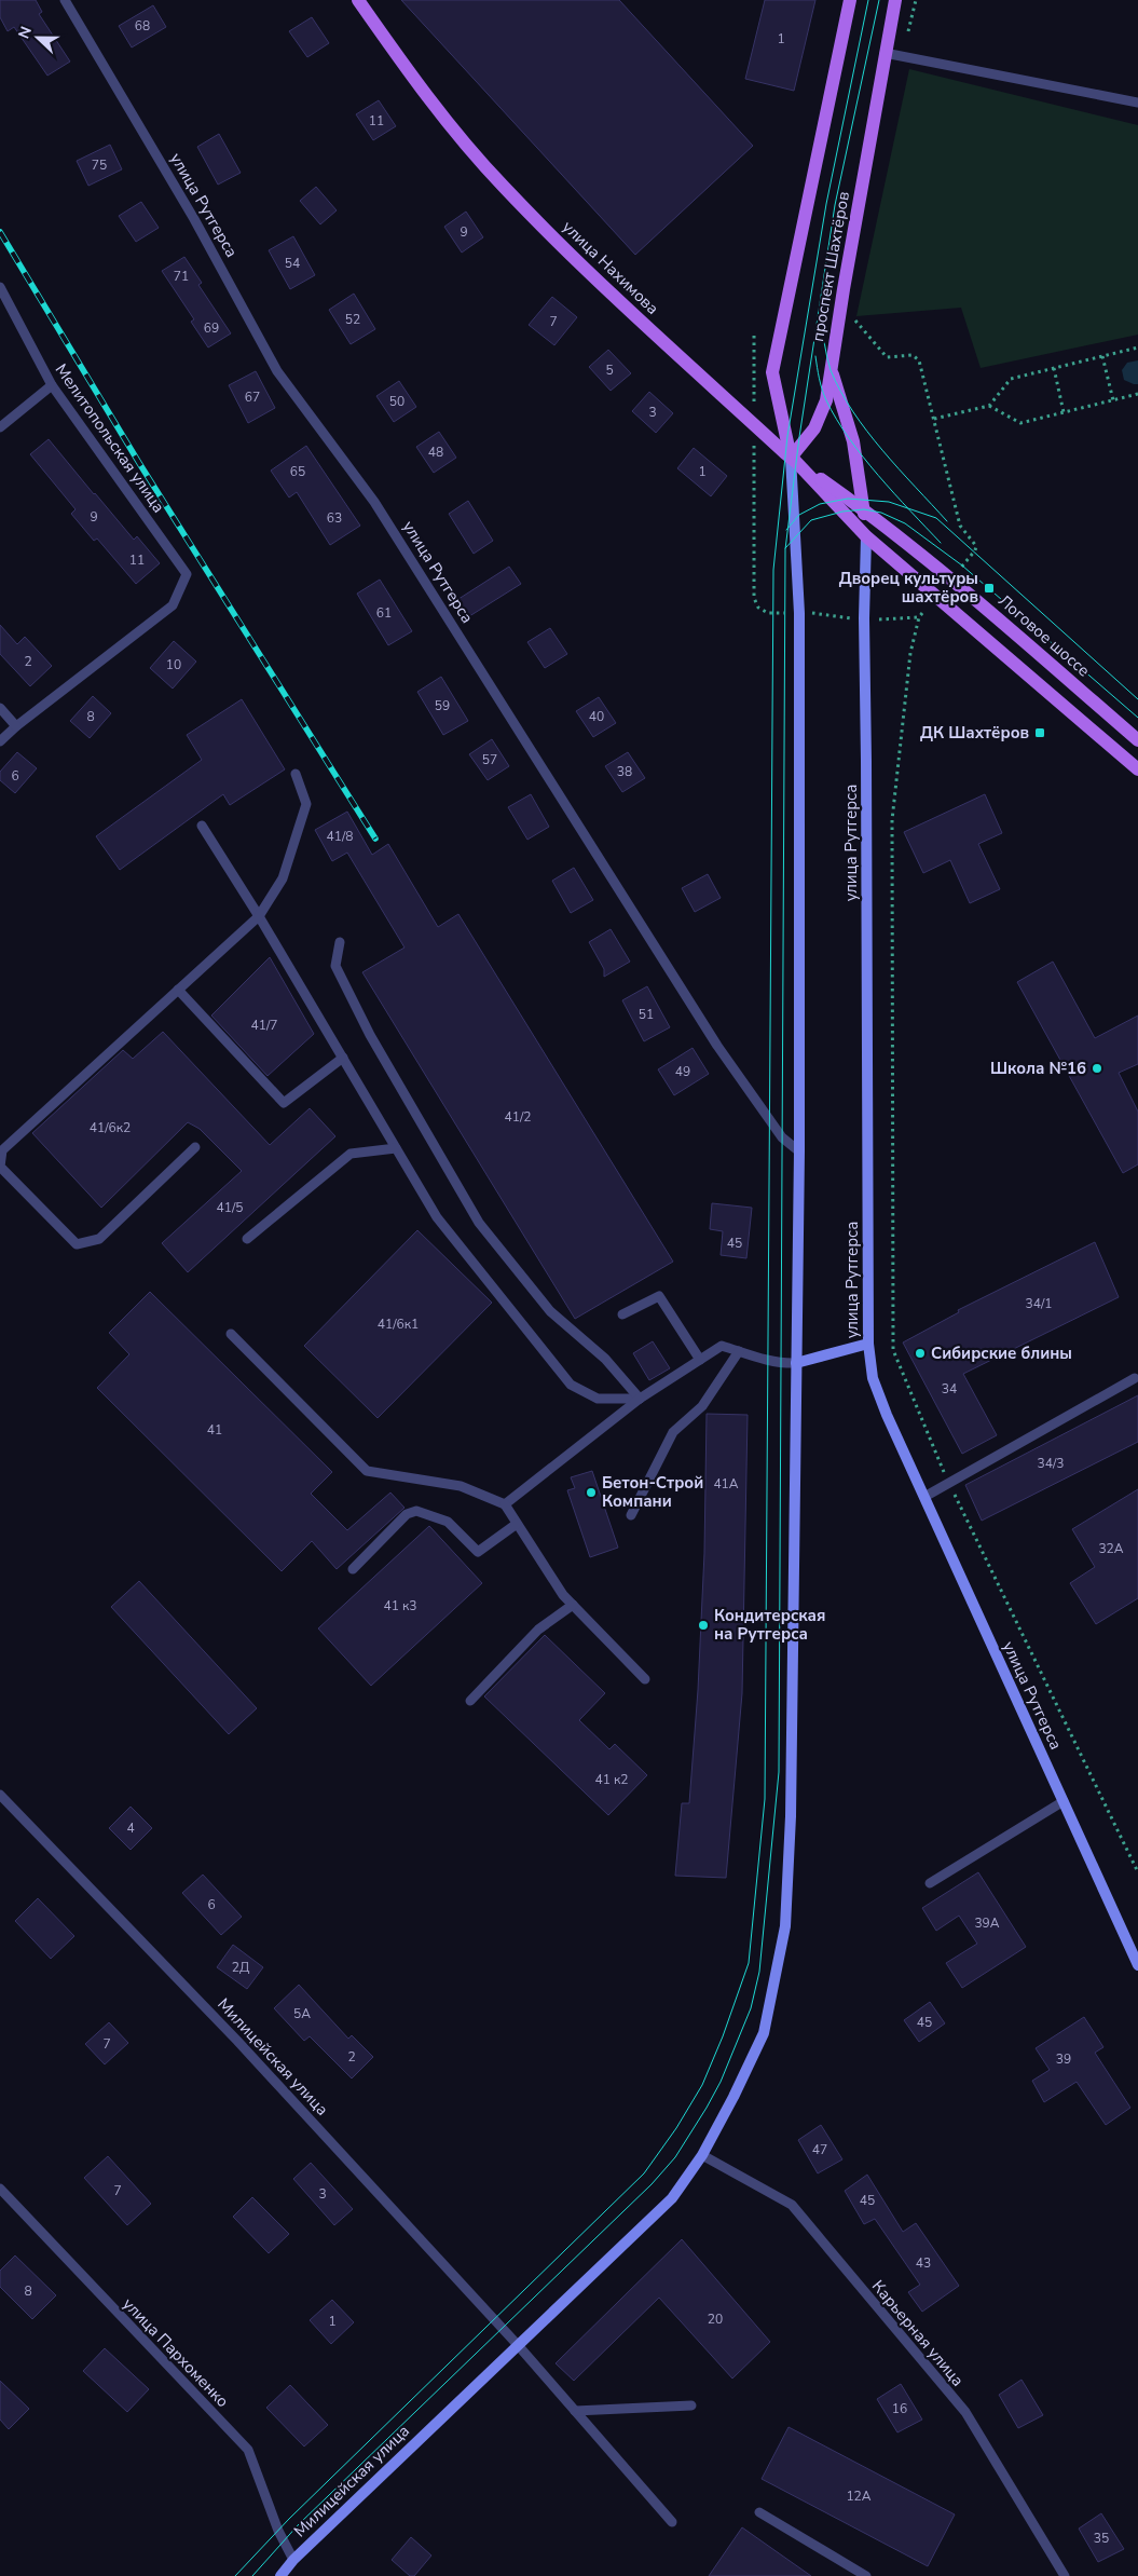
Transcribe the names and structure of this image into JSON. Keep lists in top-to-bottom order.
{
  "streets": {
    "main road": [
      "улица Рутгерса",
      "проспект Шахтёров",
      "улица Нахимова",
      "Логовое шоссе",
      "Милицейская улица"
    ],
    "lane": ["Мелитопольская улица", "Карьерная улица", "улица Пархоменко"]
  },
  "crossings": [
    ["улица Рутгерса", "проспект Шахтёров"],
    ["улица Рутгерса", "улица Нахимова"],
    ["проспект Шахтёров", "улица Нахимова"],
    ["проспект Шахтёров", "Логовое шоссе"],
    ["улица Нахимова", "Логовое шоссе"],
    ["Милицейская улица", "Карьерная улица"],
    ["Милицейская улица", "улица Пархоменко"]
  ],
  "places": {
    "transit": ["Дворец культуры шахтёров", "ДК Шахтёров"],
    "other": [
      "Школа №16",
      "Сибирские блины",
      "Бетон-Строй Компани",
      "Кондитерская на Рутгерса"
    ]
  },
  "house_numbers": [
    "68",
    "1",
    "11",
    "75",
    "9",
    "54",
    "71",
    "52",
    "7",
    "69",
    "5",
    "67",
    "50",
    "3",
    "48",
    "65",
    "1",
    "9",
    "63",
    "11",
    "61",
    "2",
    "10",
    "59",
    "8",
    "40",
    "57",
    "38",
    "6",
    "41/8",
    "51",
    "41/7",
    "49",
    "41/2",
    "41/6к2",
    "41/5",
    "45",
    "34/1",
    "41/6к1",
    "34",
    "41",
    "34/3",
    "41А",
    "32А",
    "41 к3",
    "41 к2",
    "4",
    "6",
    "39А",
    "2Д",
    "5А",
    "45",
    "7",
    "2",
    "39",
    "47",
    "7",
    "3",
    "45",
    "43",
    "8",
    "20",
    "1",
    "16",
    "12А",
    "35"
  ],
  "north": "left"
}
